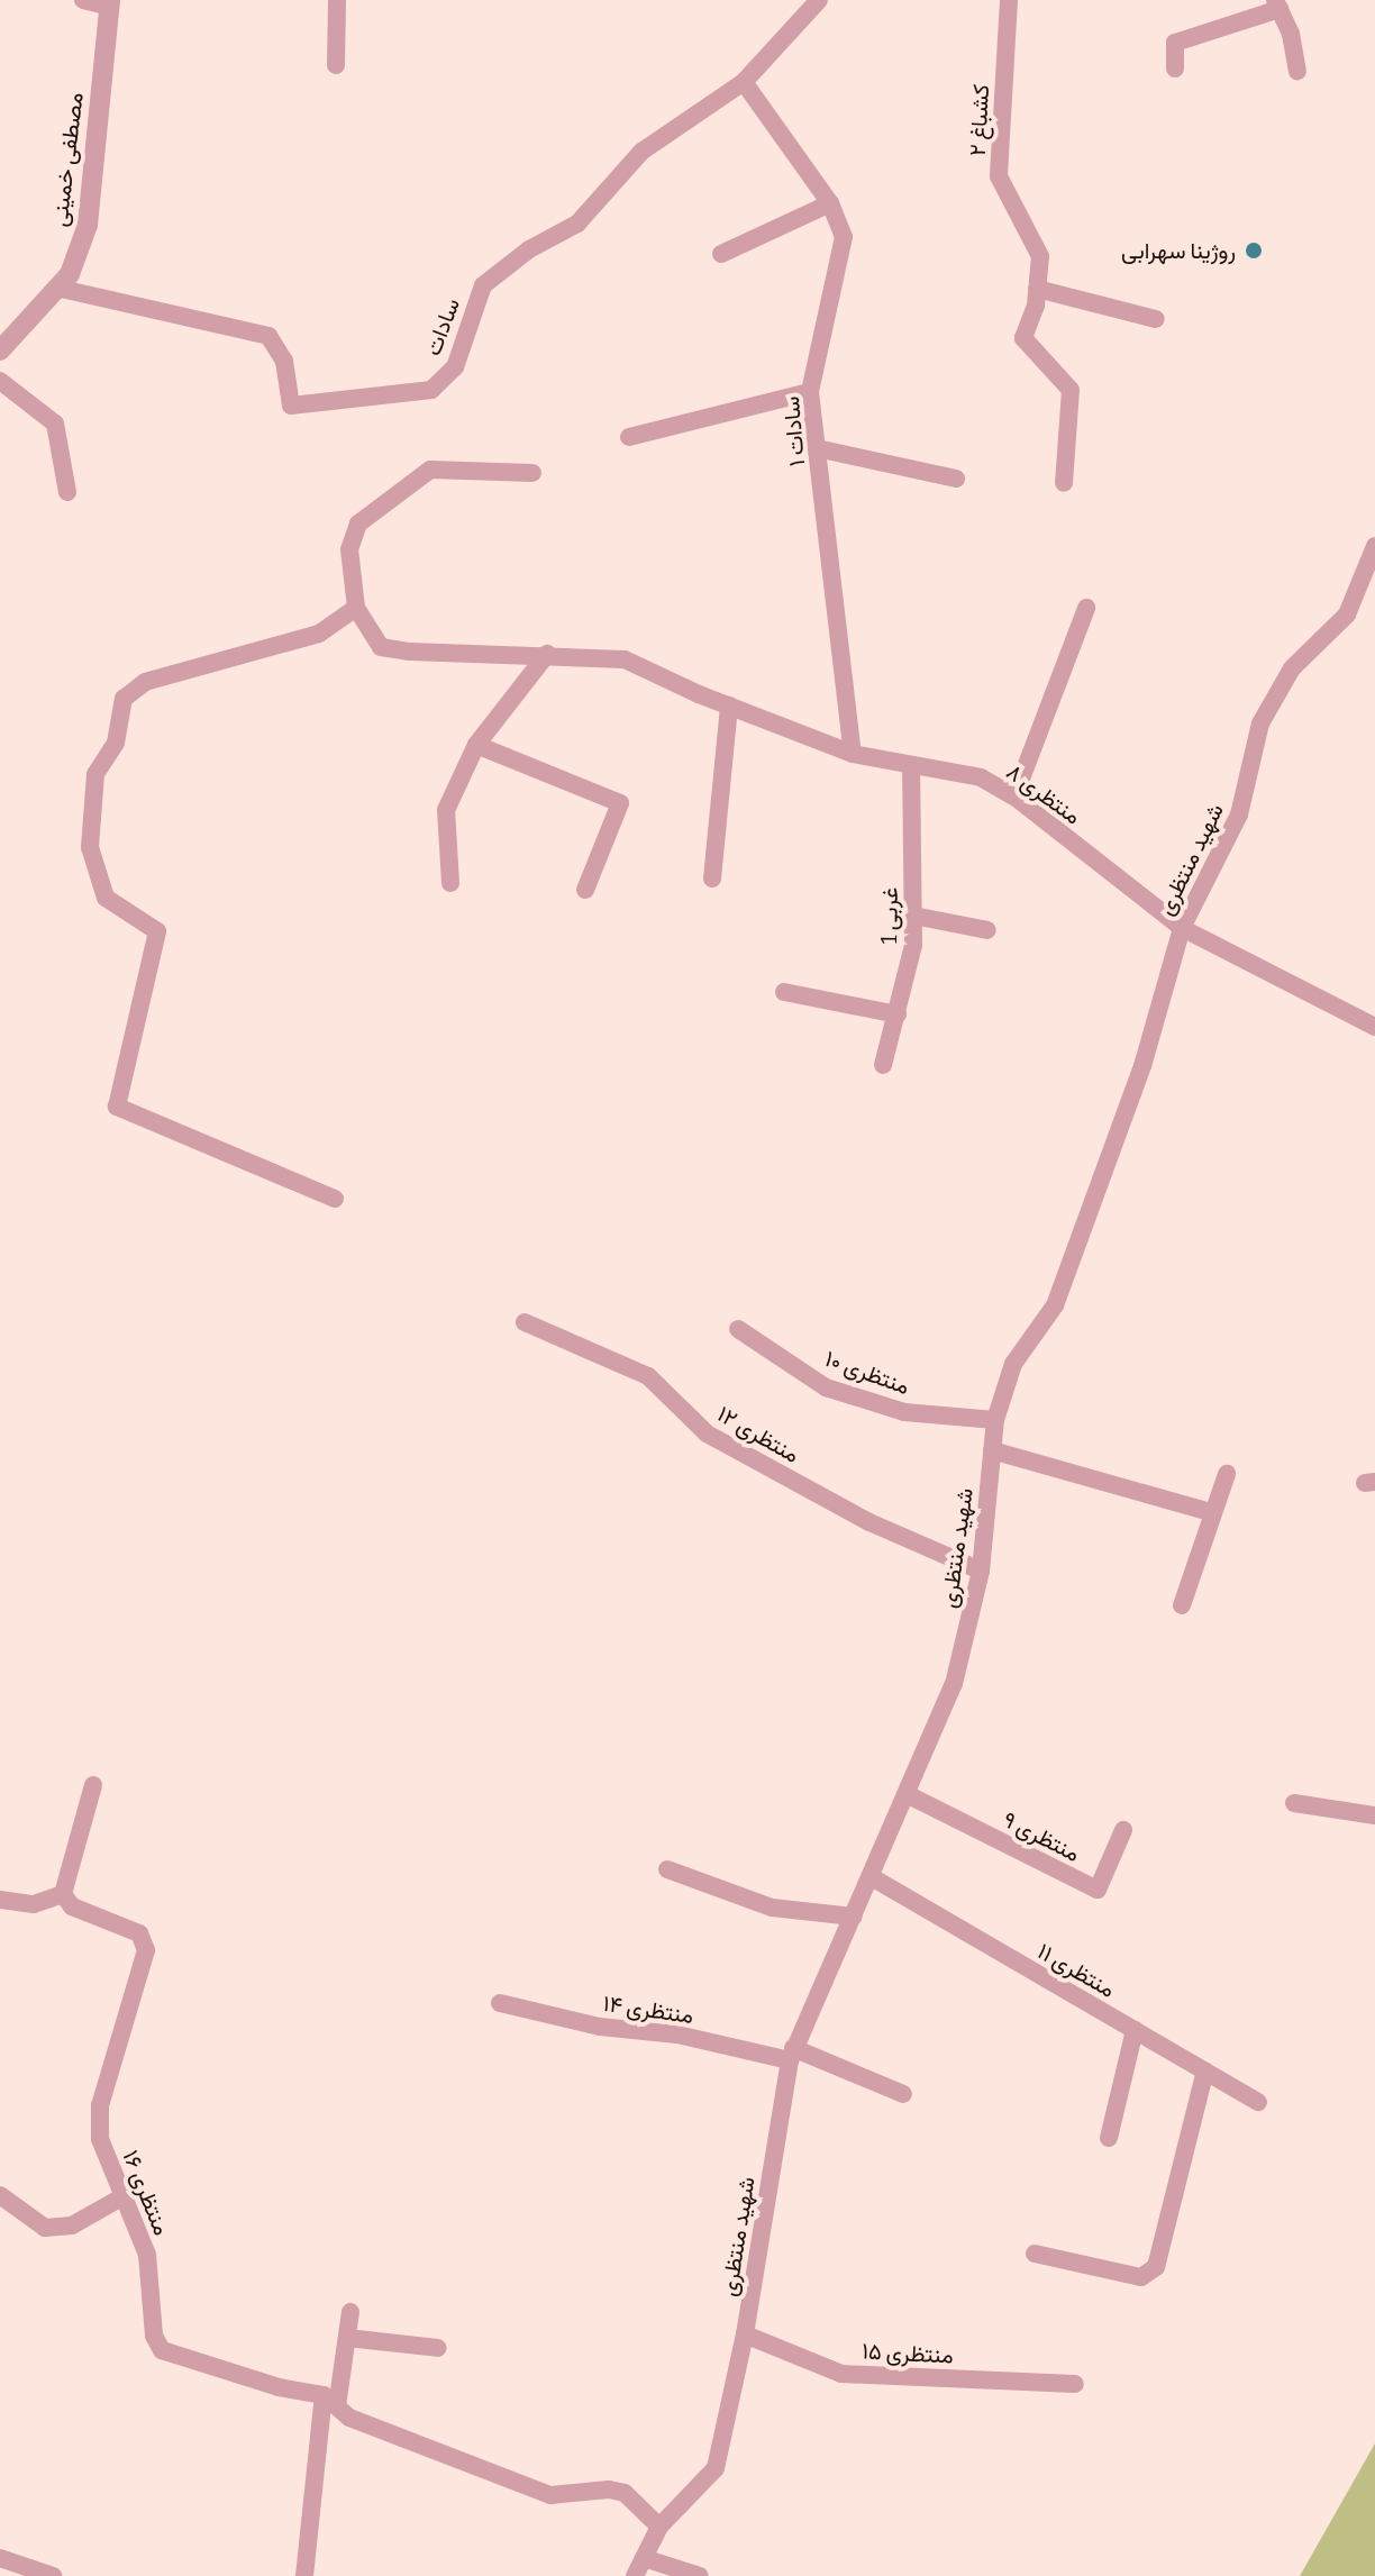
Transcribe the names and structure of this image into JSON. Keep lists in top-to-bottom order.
{
  "streets": {
    "street": [
      "کشباغ ۲",
      "مصطفی خمینی",
      "سادات",
      "سادات ۱",
      "منتظری ۸",
      "شهید منتظری",
      "غربی 1",
      "منتظری ۱۰",
      "منتظری ۱۲",
      "منتظری ۹",
      "منتظری ۱۱",
      "منتظری ۱۴",
      "منتظری ۱۶",
      "منتظری ۱۵"
    ]
  },
  "crossings": [
    ["مصطفی خمینی", "سادات"],
    ["سادات", "سادات ۱"],
    ["سادات ۱", "منتظری ۸"],
    ["منتظری ۸", "شهید منتظری"],
    ["منتظری ۸", "غربی 1"],
    ["شهید منتظری", "منتظری ۱۰"],
    ["شهید منتظری", "منتظری ۱۲"],
    ["شهید منتظری", "منتظری ۹"],
    ["شهید منتظری", "منتظری ۱۱"],
    ["شهید منتظری", "منتظری ۱۴"],
    ["شهید منتظری", "منتظری ۱۶"],
    ["شهید منتظری", "منتظری ۱۵"]
  ],
  "places": ["روژینا سهرابی"]
}
